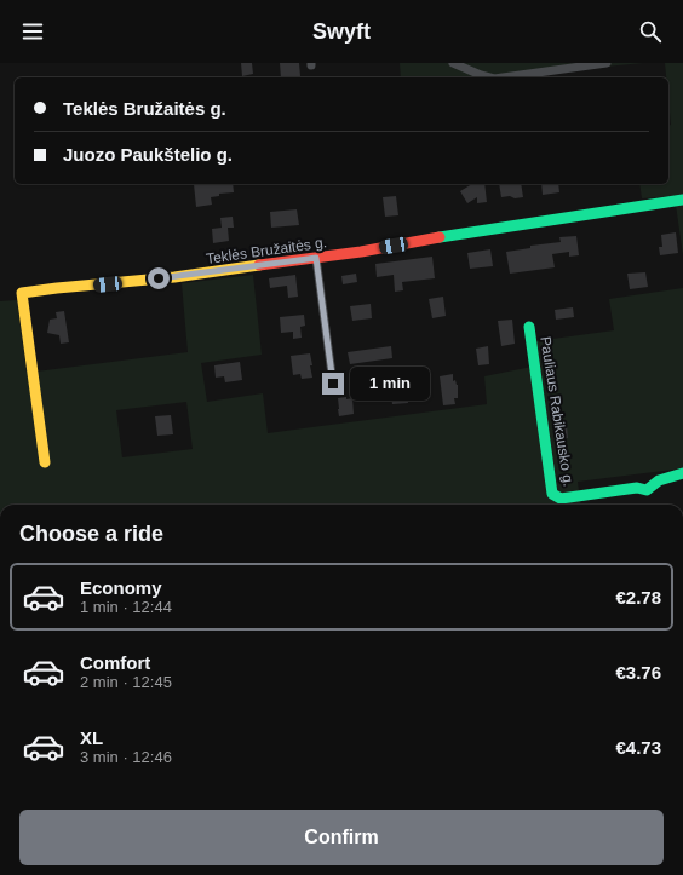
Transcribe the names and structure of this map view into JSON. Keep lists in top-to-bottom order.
{
  "streets": {
    "street": ["Teklės Bružaitės g.", "Pauliaus Rabikausko g."]
  },
  "page": {
    "header": "Swyft",
    "banner": ["Teklės Bružaitės g.", "Juozo Paukštelio g."],
    "bubble": "1 min",
    "heading": "Choose a ride",
    "list": [
      {
        "name": "Economy",
        "note": "1 min · 12:44",
        "value": "€2.78"
      },
      {
        "name": "Comfort",
        "note": "2 min · 12:45",
        "value": "€3.76"
      },
      {
        "name": "XL",
        "note": "3 min · 12:46",
        "value": "€4.73"
      }
    ],
    "buttons": "Confirm"
  }
}
